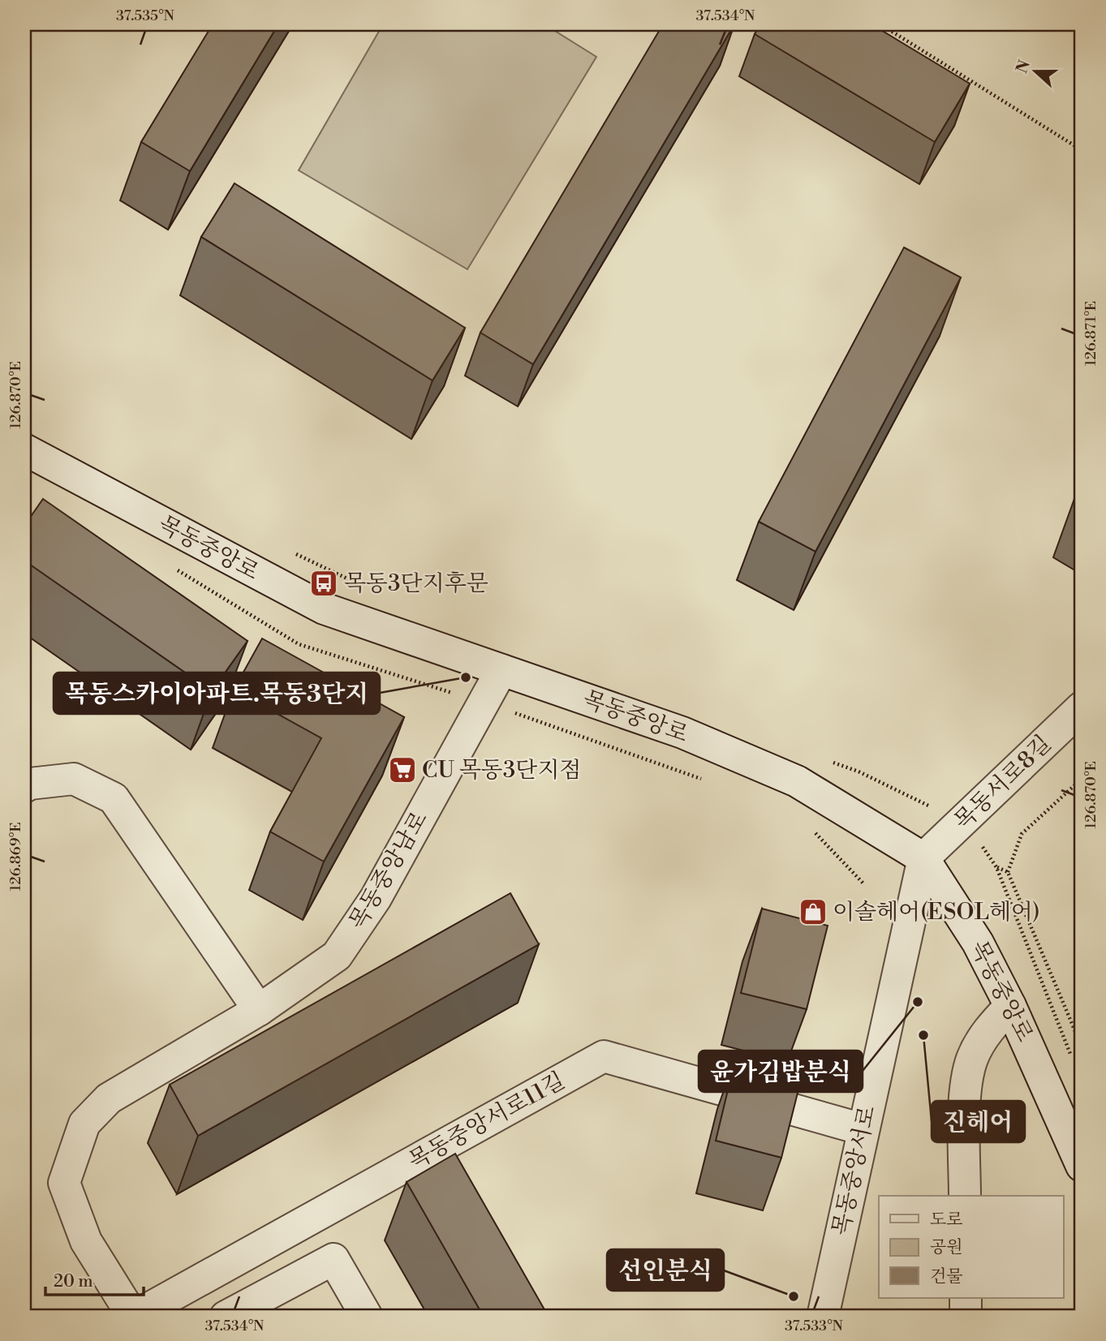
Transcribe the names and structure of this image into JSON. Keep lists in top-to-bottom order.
{
  "streets": {
    "street": [
      "목동중앙로",
      "목동서로8길",
      "목동중앙남로",
      "목동중앙서로11길",
      "목동중앙서로"
    ]
  },
  "crossings": [
    ["목동중앙로", "목동서로8길"],
    ["목동중앙로", "목동중앙남로"],
    ["목동중앙로", "목동중앙서로"],
    ["목동서로8길", "목동중앙서로"],
    ["목동중앙남로", "목동중앙서로11길"],
    ["목동중앙서로11길", "목동중앙서로"]
  ],
  "places": {
    "bus stop": ["목동3단지후문"],
    "other": [
      "목동스카이아파트.목동3단지",
      "윤가김밥분식",
      "진헤어",
      "선인분식"
    ],
    "supermarket": ["CU 목동3단지점"],
    "shop": ["이솔헤어(ESOL헤어)"]
  },
  "legend": ["도로", "공원", "건물"],
  "scale_bar": "20 m",
  "north": "left",
  "coordinates": [
    "37.535°N",
    "37.534°N",
    "126.871°E",
    "126.870°E",
    "126.869°E",
    "37.533°N"
  ]
}
